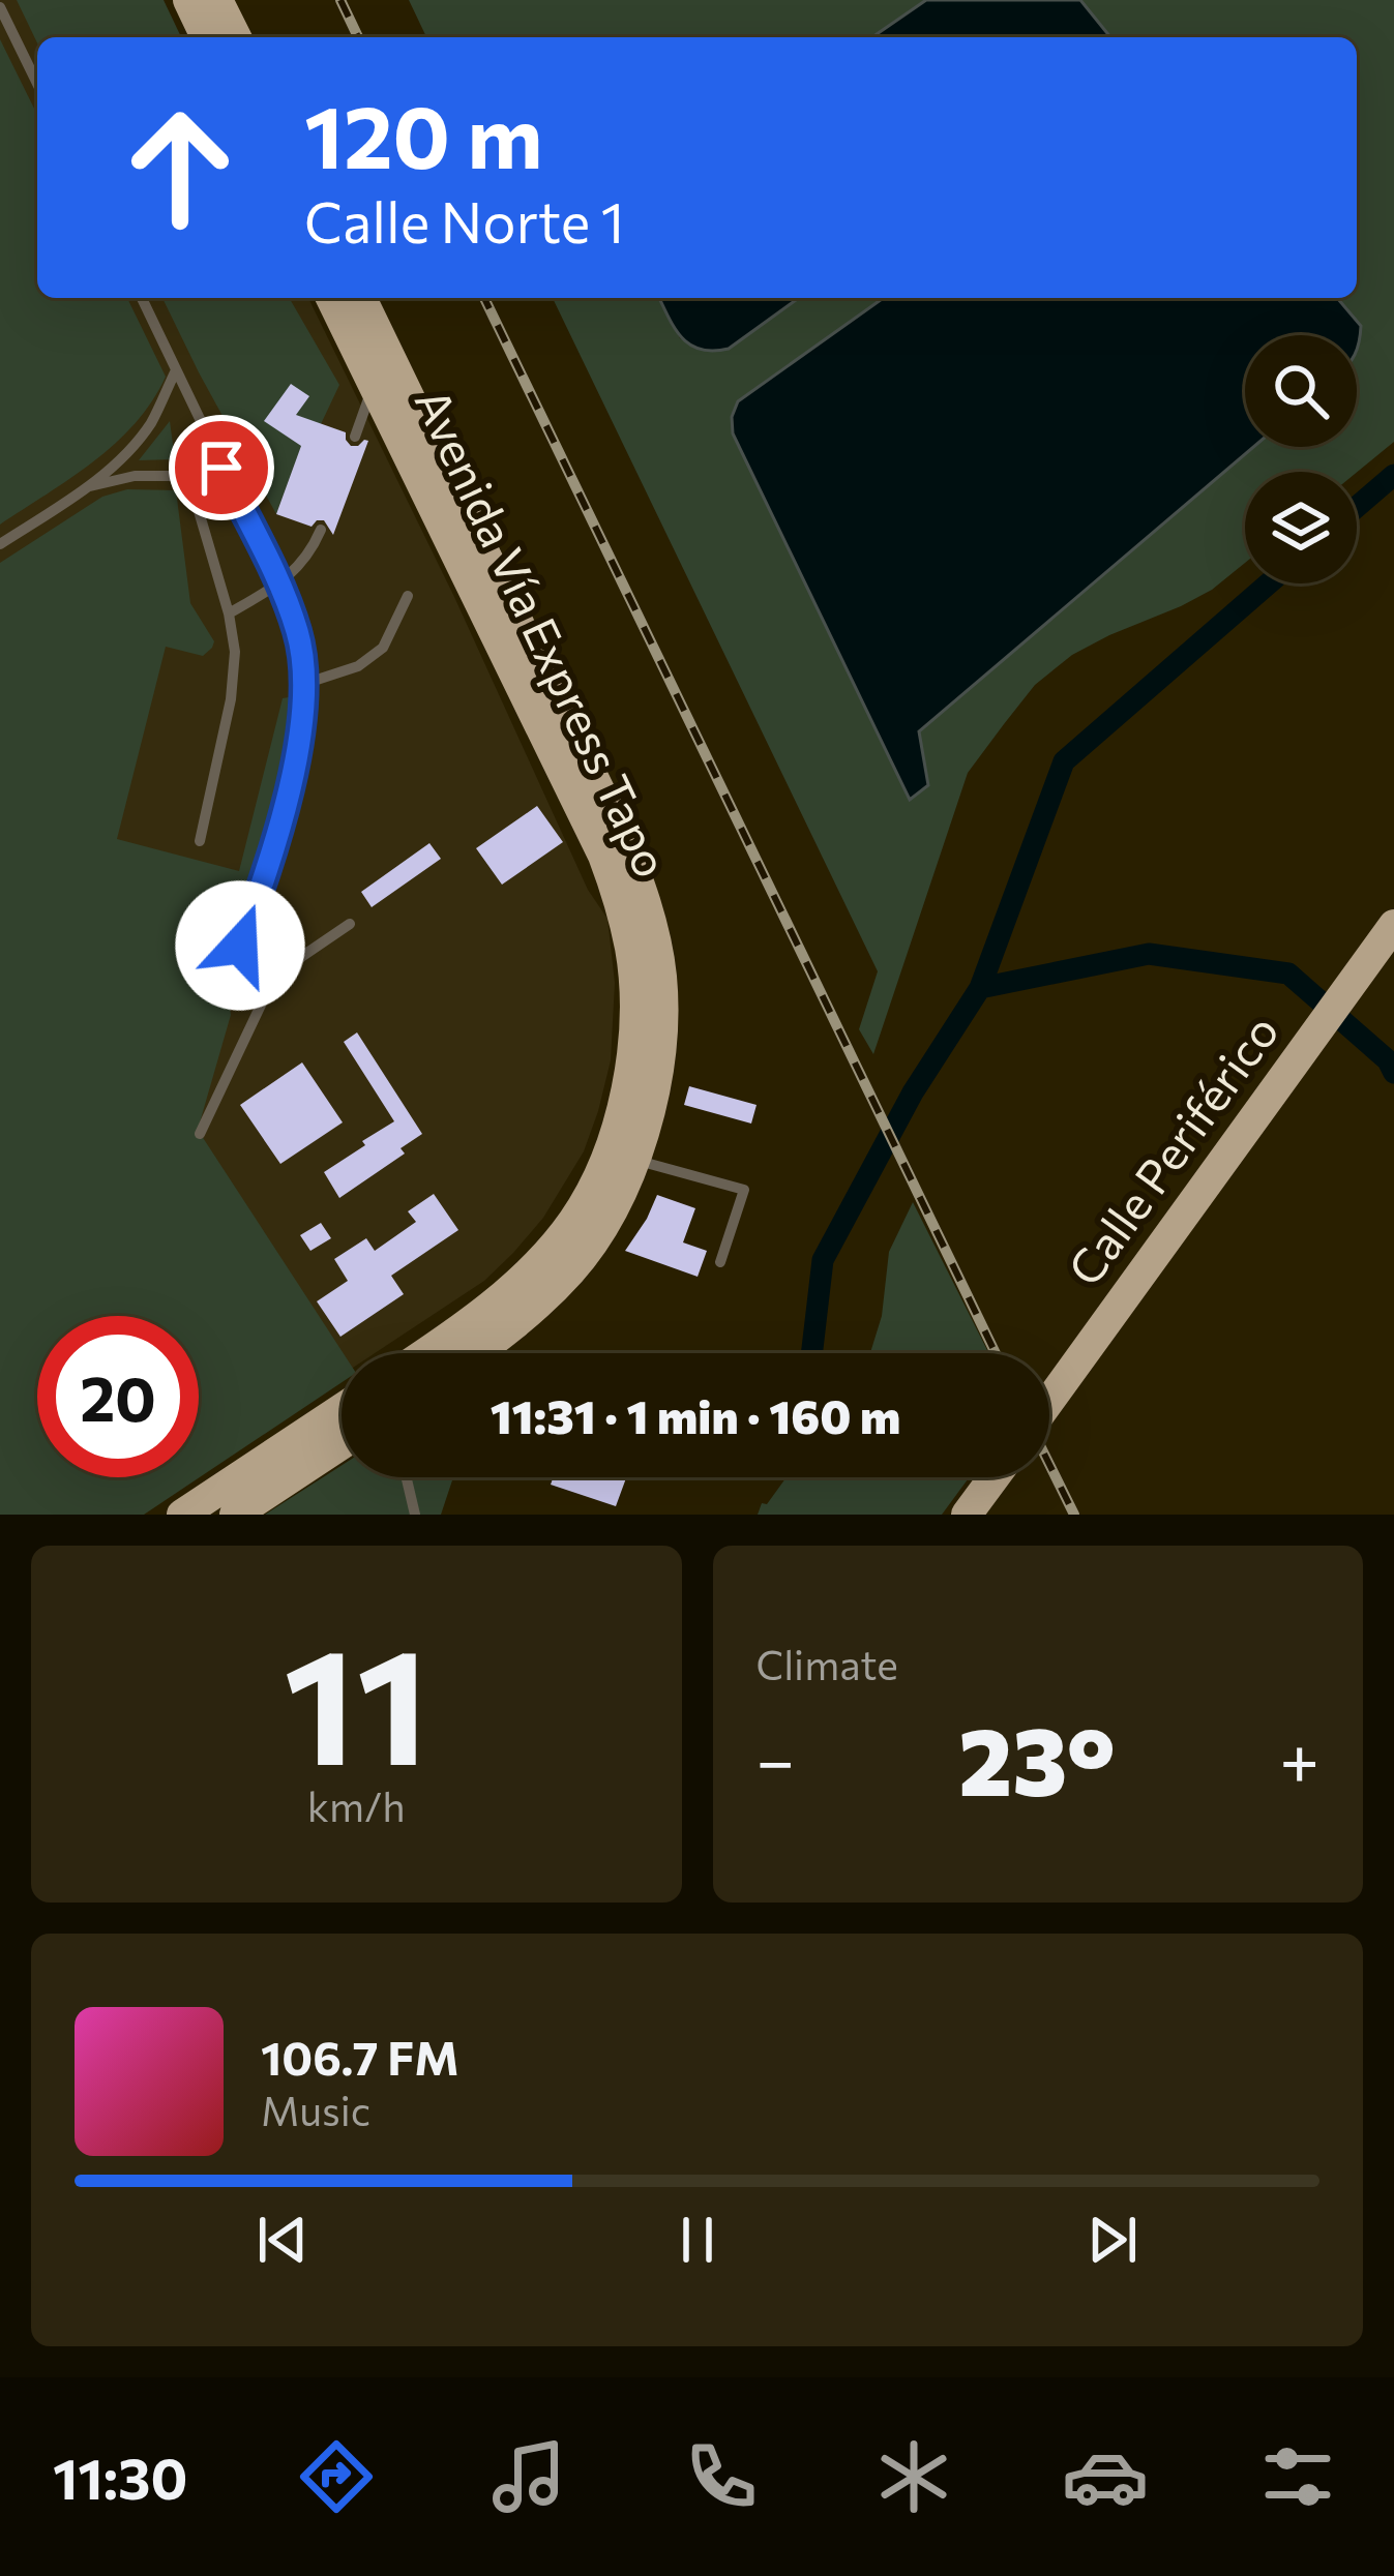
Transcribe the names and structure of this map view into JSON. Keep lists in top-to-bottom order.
{
  "streets": {
    "main road": ["Avenida Vía Express Tapo", "Calle Periférico"]
  },
  "page": {
    "turn": ["120 m", "Calle Norte 1"],
    "limit": "20",
    "trip": "11:31 · 1 min · 160 m",
    "tile": [
      ["11", "km/h"],
      "Climate"
    ],
    "heat": ["−", "23°", "+"],
    "song": ["106.7 FM", "Music"],
    "tabs": "11:30"
  }
}
